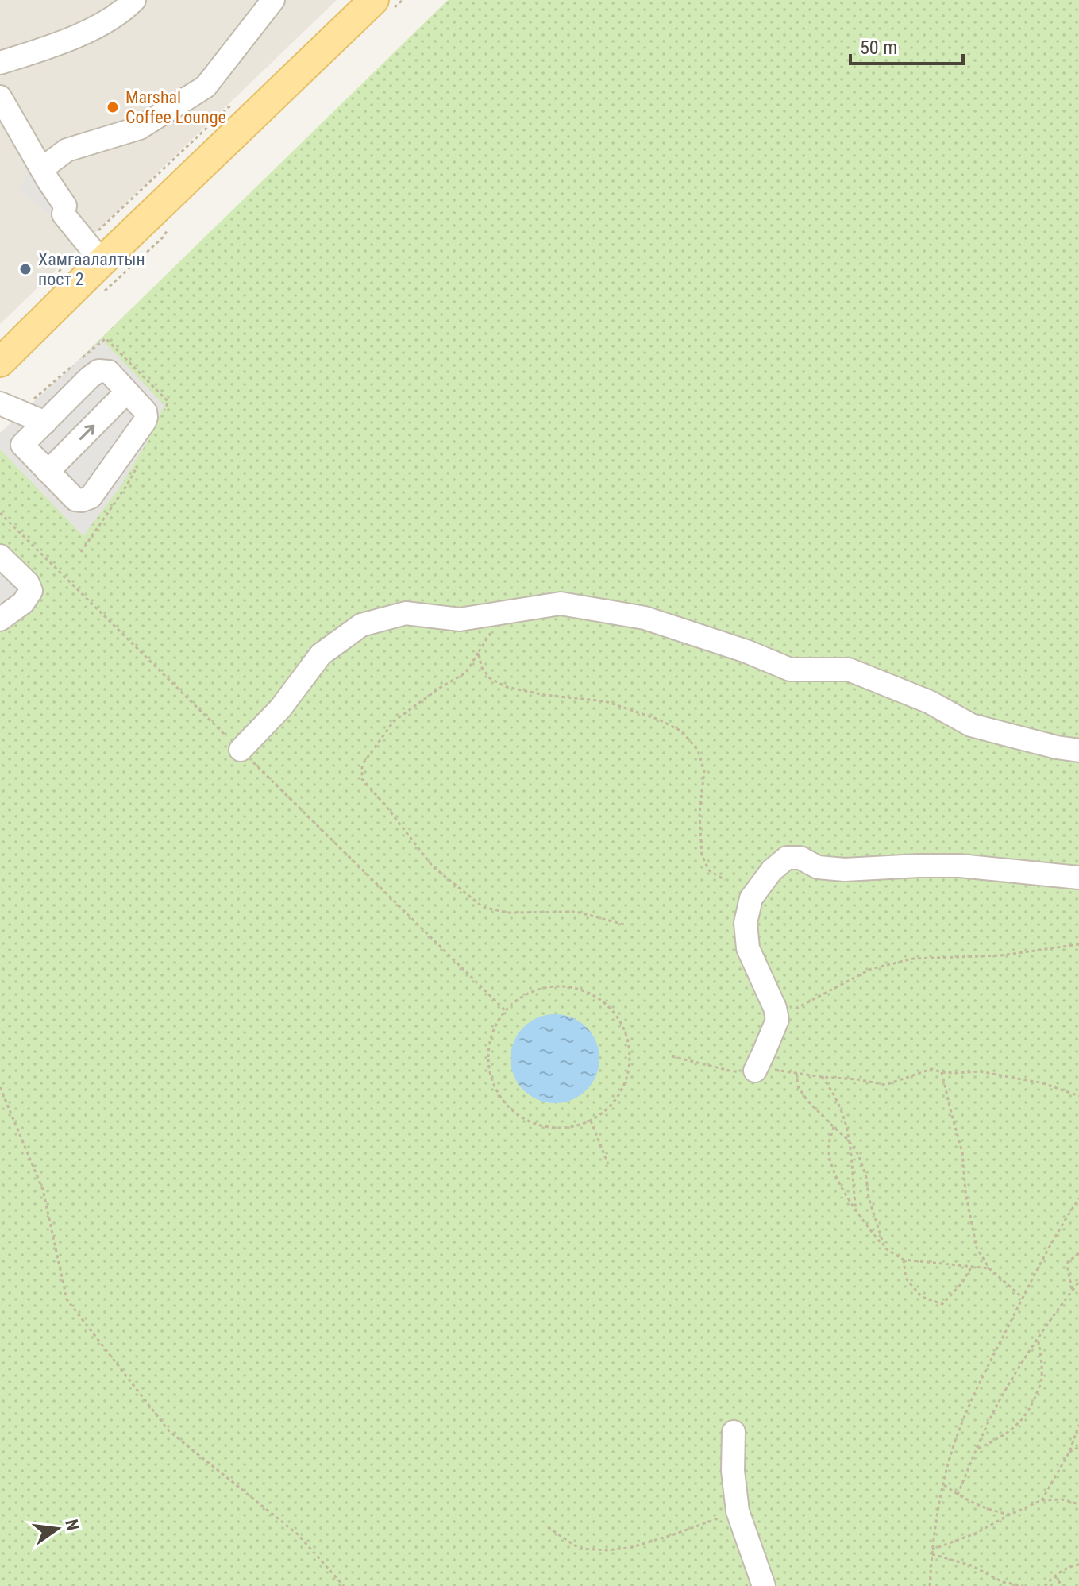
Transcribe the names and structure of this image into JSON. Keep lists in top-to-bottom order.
{
  "places": ["Marshal Coffee Lounge", "Хамгаалалтын пост 2"],
  "scale_bar": "50 m",
  "north": "right"
}
